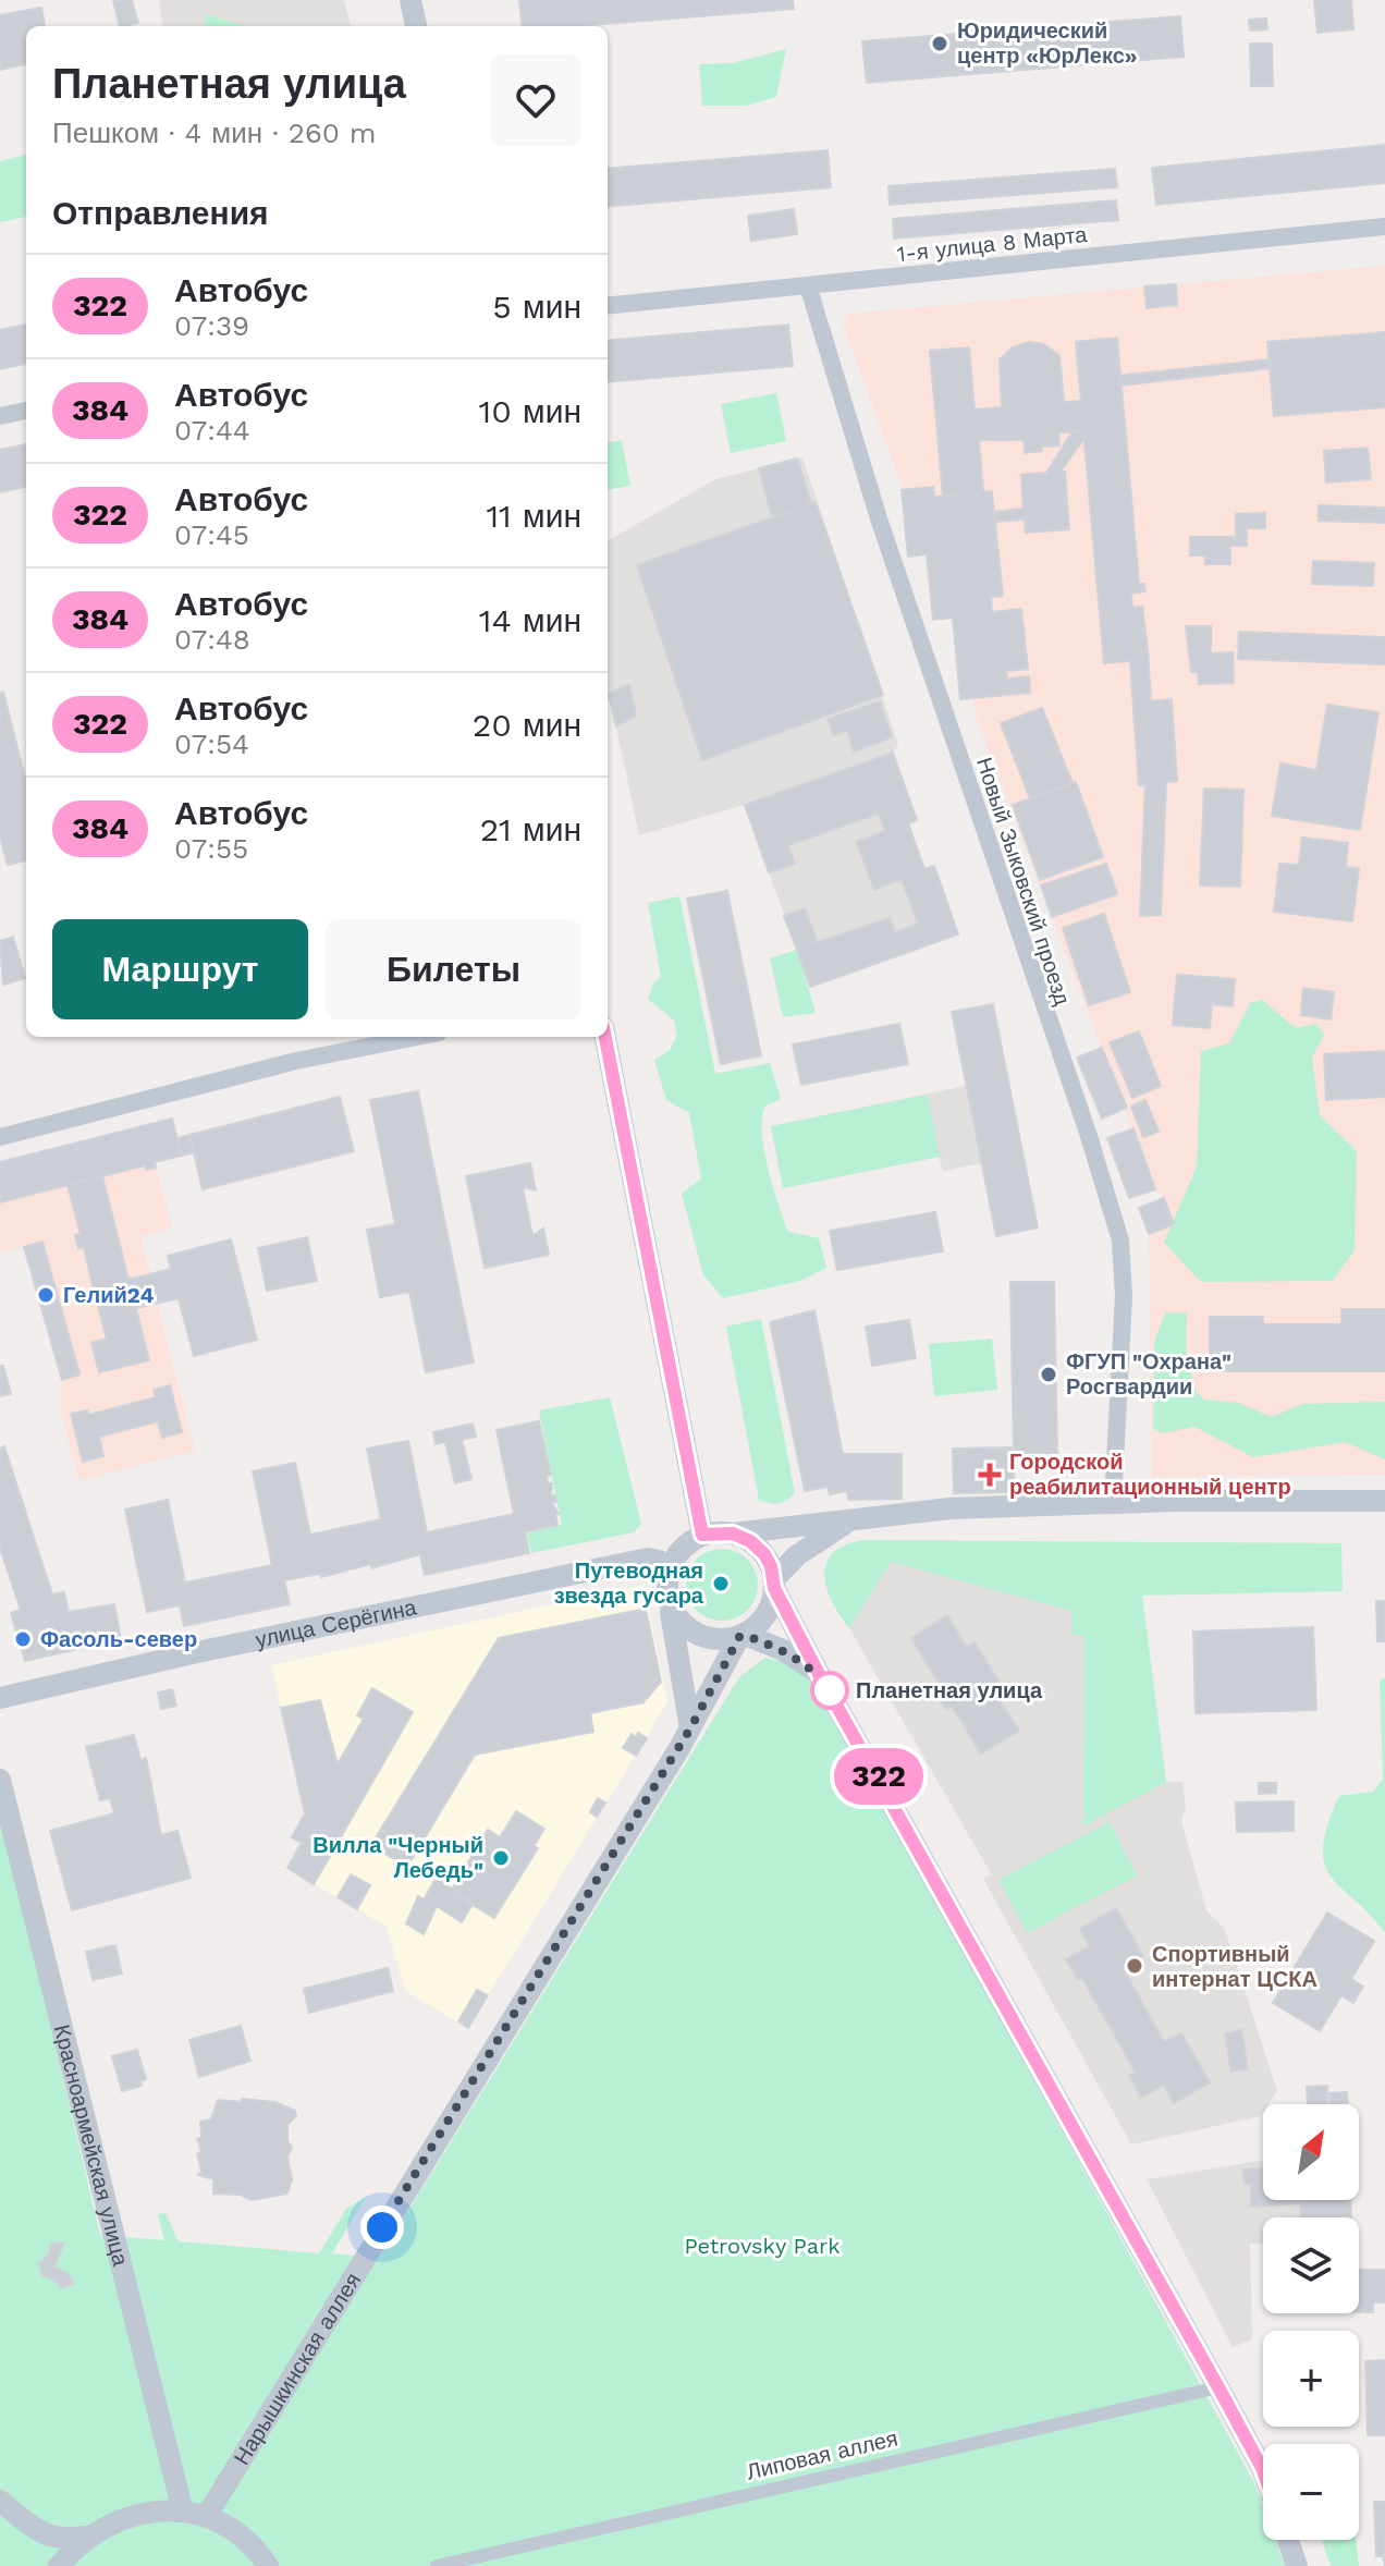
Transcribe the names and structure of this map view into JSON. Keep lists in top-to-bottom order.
{
  "streets": {
    "street": [
      "1-я улица 8 Марта",
      "Новый Зыковский проезд",
      "улица Серёгина",
      "Красноармейская улица",
      "Нарышкинская аллея",
      "Липовая аллея"
    ]
  },
  "crossings": [
    ["1-я улица 8 Марта", "Новый Зыковский проезд"],
    ["улица Серёгина", "Нарышкинская аллея"]
  ],
  "parks": ["Petrovsky Park"],
  "places": {
    "other": [
      "Юридический центр «ЮрЛекс»",
      "Гелий24",
      "ФГУП \"Охрана\" Росгвардии",
      "Путеводная звезда гусара",
      "Фасоль-север",
      "Планетная улица",
      "Вилла \"Черный Лебедь\"",
      "Спортивный интернат ЦСКА"
    ],
    "health": ["Городской реабилитационный центр"]
  },
  "lines": ["bus line 322"],
  "north": "top right",
  "page": {
    "on_map": "322",
    "heading": [
      ["Планетная улица", "Пешком · 4 мин · 260 m"],
      "Отправления"
    ],
    "list": [
      {
        "mark": "322",
        "name": "Автобус",
        "note": "07:39",
        "value": "5 мин"
      },
      {
        "mark": "384",
        "name": "Автобус",
        "note": "07:44",
        "value": "10 мин"
      },
      {
        "mark": "322",
        "name": "Автобус",
        "note": "07:45",
        "value": "11 мин"
      },
      {
        "mark": "384",
        "name": "Автобус",
        "note": "07:48",
        "value": "14 мин"
      },
      {
        "mark": "322",
        "name": "Автобус",
        "note": "07:54",
        "value": "20 мин"
      },
      {
        "mark": "384",
        "name": "Автобус",
        "note": "07:55",
        "value": "21 мин"
      }
    ],
    "buttons": ["Маршрут", "Билеты"],
    "map_buttons": ["+", "−"]
  }
}
